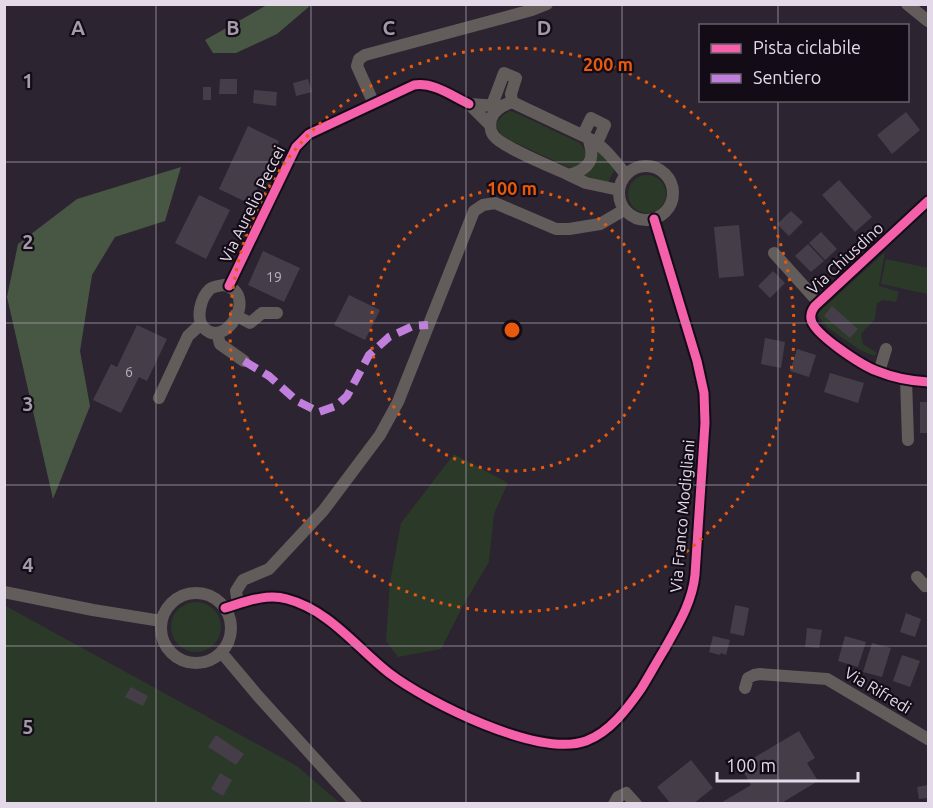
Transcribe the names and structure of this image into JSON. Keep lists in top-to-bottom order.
{
  "streets": {
    "street": [
      "Via Aurelio Peccei",
      "Via Chiusdino",
      "Via Franco Modigliani",
      "Via Rifredi"
    ]
  },
  "crossings": [
    ["Via Aurelio Peccei", "Via Franco Modigliani"]
  ],
  "house_numbers": ["19", "6"],
  "legend": ["Pista ciclabile", "Sentiero"],
  "scale_bar": "100 m",
  "grid": {
    "columns": [
      "A",
      "B",
      "C",
      "D"
    ],
    "rows": [
      "1",
      "2",
      "3",
      "4",
      "5"
    ]
  },
  "rings": ["200 m", "100 m"]
}
